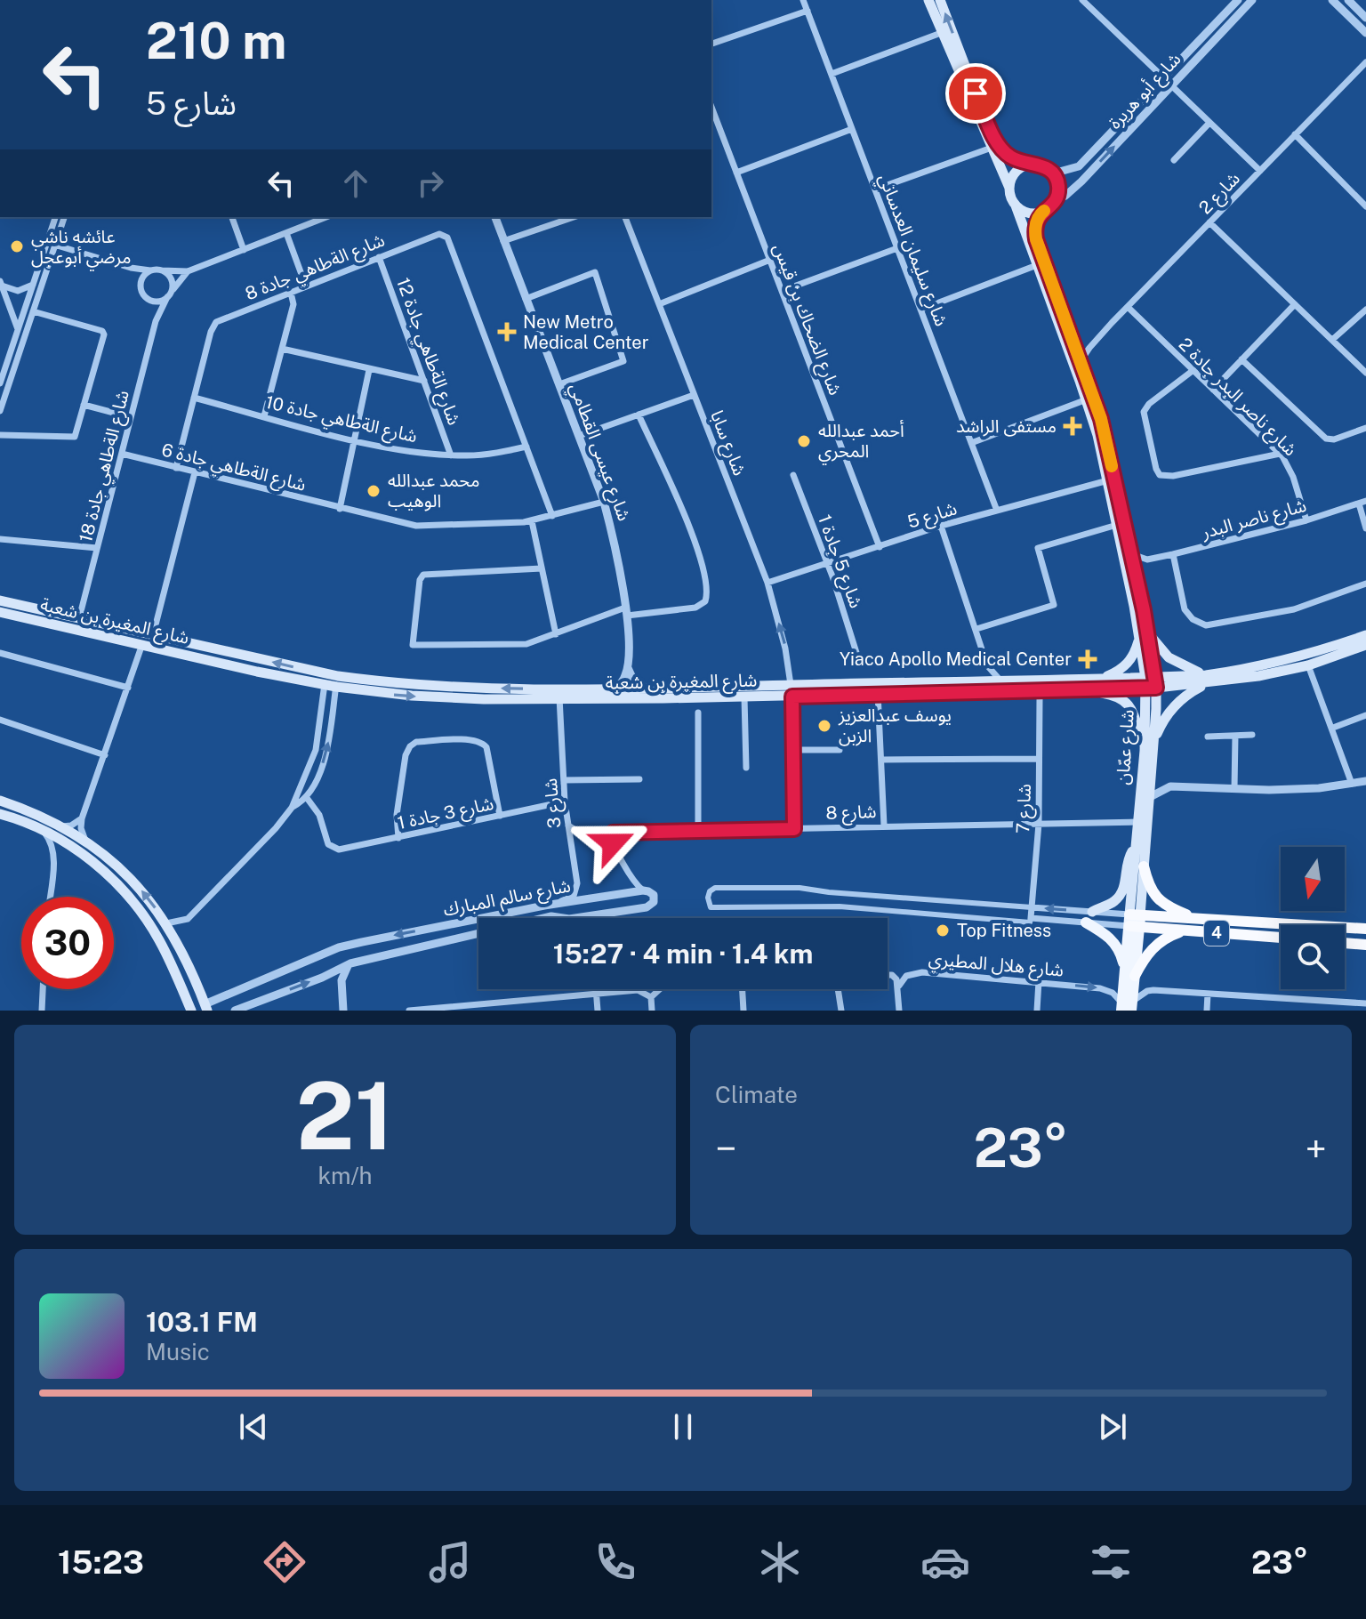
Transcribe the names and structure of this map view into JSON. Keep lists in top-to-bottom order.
{
  "streets": {
    "highway": ["4"],
    "main road": ["شارع المغيرة بن شعبة", "شارع عمّان", "شارع سالم المبارك"],
    "street": [
      "شارع أبو هريرة",
      "شارع 2",
      "شارع سليمان العدساني",
      "شارع الةطاهي جادة 8",
      "شارع الضحاك بن قيس",
      "شارع الةطاهي جادة 12",
      "شارع ناصر البدر جادة 2",
      "شارع الةطاهي جادة 10",
      "شارع سابا",
      "شارع عيسى القطامي",
      "شارع الةطاهي جادة 18",
      "شارع الةطاهي جادة 6",
      "شارع 5",
      "شارع ناصر البدر",
      "شارع 5 جادة 1",
      "شارع 3",
      "شارع 7",
      "شارع 8",
      "شارع 3 جادة 1",
      "شارع هلال المطيري"
    ]
  },
  "crossings": [
    ["شارع أبو هريرة", "شارع عمّان"],
    ["شارع 2", "شارع ناصر البدر جادة 2"],
    ["شارع 2", "شارع عمّان"],
    ["شارع سليمان العدساني", "شارع 5"],
    ["شارع الةطاهي جادة 8", "شارع الةطاهي جادة 12"],
    ["شارع الةطاهي جادة 8", "شارع الةطاهي جادة 10"],
    ["شارع الةطاهي جادة 8", "شارع الةطاهي جادة 6"],
    ["شارع الضحاك بن قيس", "شارع 5"],
    ["شارع الةطاهي جادة 12", "شارع الةطاهي جادة 10"],
    ["شارع ناصر البدر جادة 2", "شارع ناصر البدر"],
    ["شارع سابا", "شارع 5"],
    ["شارع سابا", "شارع المغيرة بن شعبة"],
    ["شارع عيسى القطامي", "شارع الةطاهي جادة 6"],
    ["شارع الةطاهي جادة 18", "شارع الةطاهي جادة 6"],
    ["شارع الةطاهي جادة 18", "شارع المغيرة بن شعبة"],
    ["شارع 5", "شارع 5 جادة 1"],
    ["شارع 5", "شارع عمّان"],
    ["شارع المغيرة بن شعبة", "شارع عمّان"],
    ["شارع المغيرة بن شعبة", "شارع 3"],
    ["شارع عمّان", "شارع 8"],
    ["شارع عمّان", "4"],
    ["شارع عمّان", "شارع هلال المطيري"],
    ["شارع 3", "شارع 8"],
    ["شارع 3", "شارع 3 جادة 1"],
    ["شارع 3", "شارع سالم المبارك"],
    ["شارع 7", "شارع 8"]
  ],
  "one_way": ["شارع هلال المطيري"],
  "places": {
    "other": [
      "عائشه ناشي مرضي أبوعجل",
      "أحمد عبدالله المحري",
      "محمد عبدالله الوهيب",
      "يوسف عبدالعزيز الزبن",
      "Top Fitness"
    ],
    "health": ["New Metro Medical Center", "مستفى الراشد", "Yiaco Apollo Medical Center"]
  },
  "north": "bottom",
  "page": {
    "turn": ["210 m", "شارع 5"],
    "limit": "30",
    "trip": "15:27 · 4 min · 1.4 km",
    "tile": [
      ["21", "km/h"],
      "Climate"
    ],
    "heat": ["−", "23°", "+"],
    "song": ["103.1 FM", "Music"],
    "tabs": ["15:23", "23°"]
  }
}
